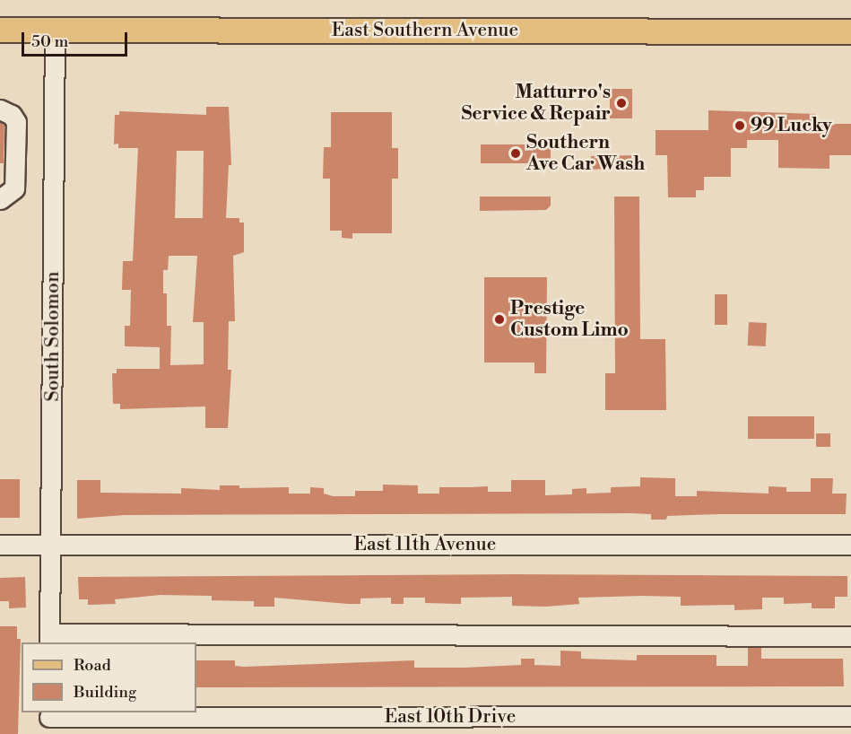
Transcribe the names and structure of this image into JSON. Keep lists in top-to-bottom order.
{
  "streets": {
    "main road": ["East Southern Avenue"],
    "street": ["South Solomon", "East 11th Avenue", "East 10th Drive"]
  },
  "crossings": [
    ["East Southern Avenue", "South Solomon"],
    ["South Solomon", "East 11th Avenue"]
  ],
  "places": [
    "Matturro's Service & Repair",
    "99 Lucky",
    "Southern Ave Car Wash",
    "Prestige Custom Limo"
  ],
  "legend": ["Road", "Building"],
  "scale_bar": "50 m"
}
